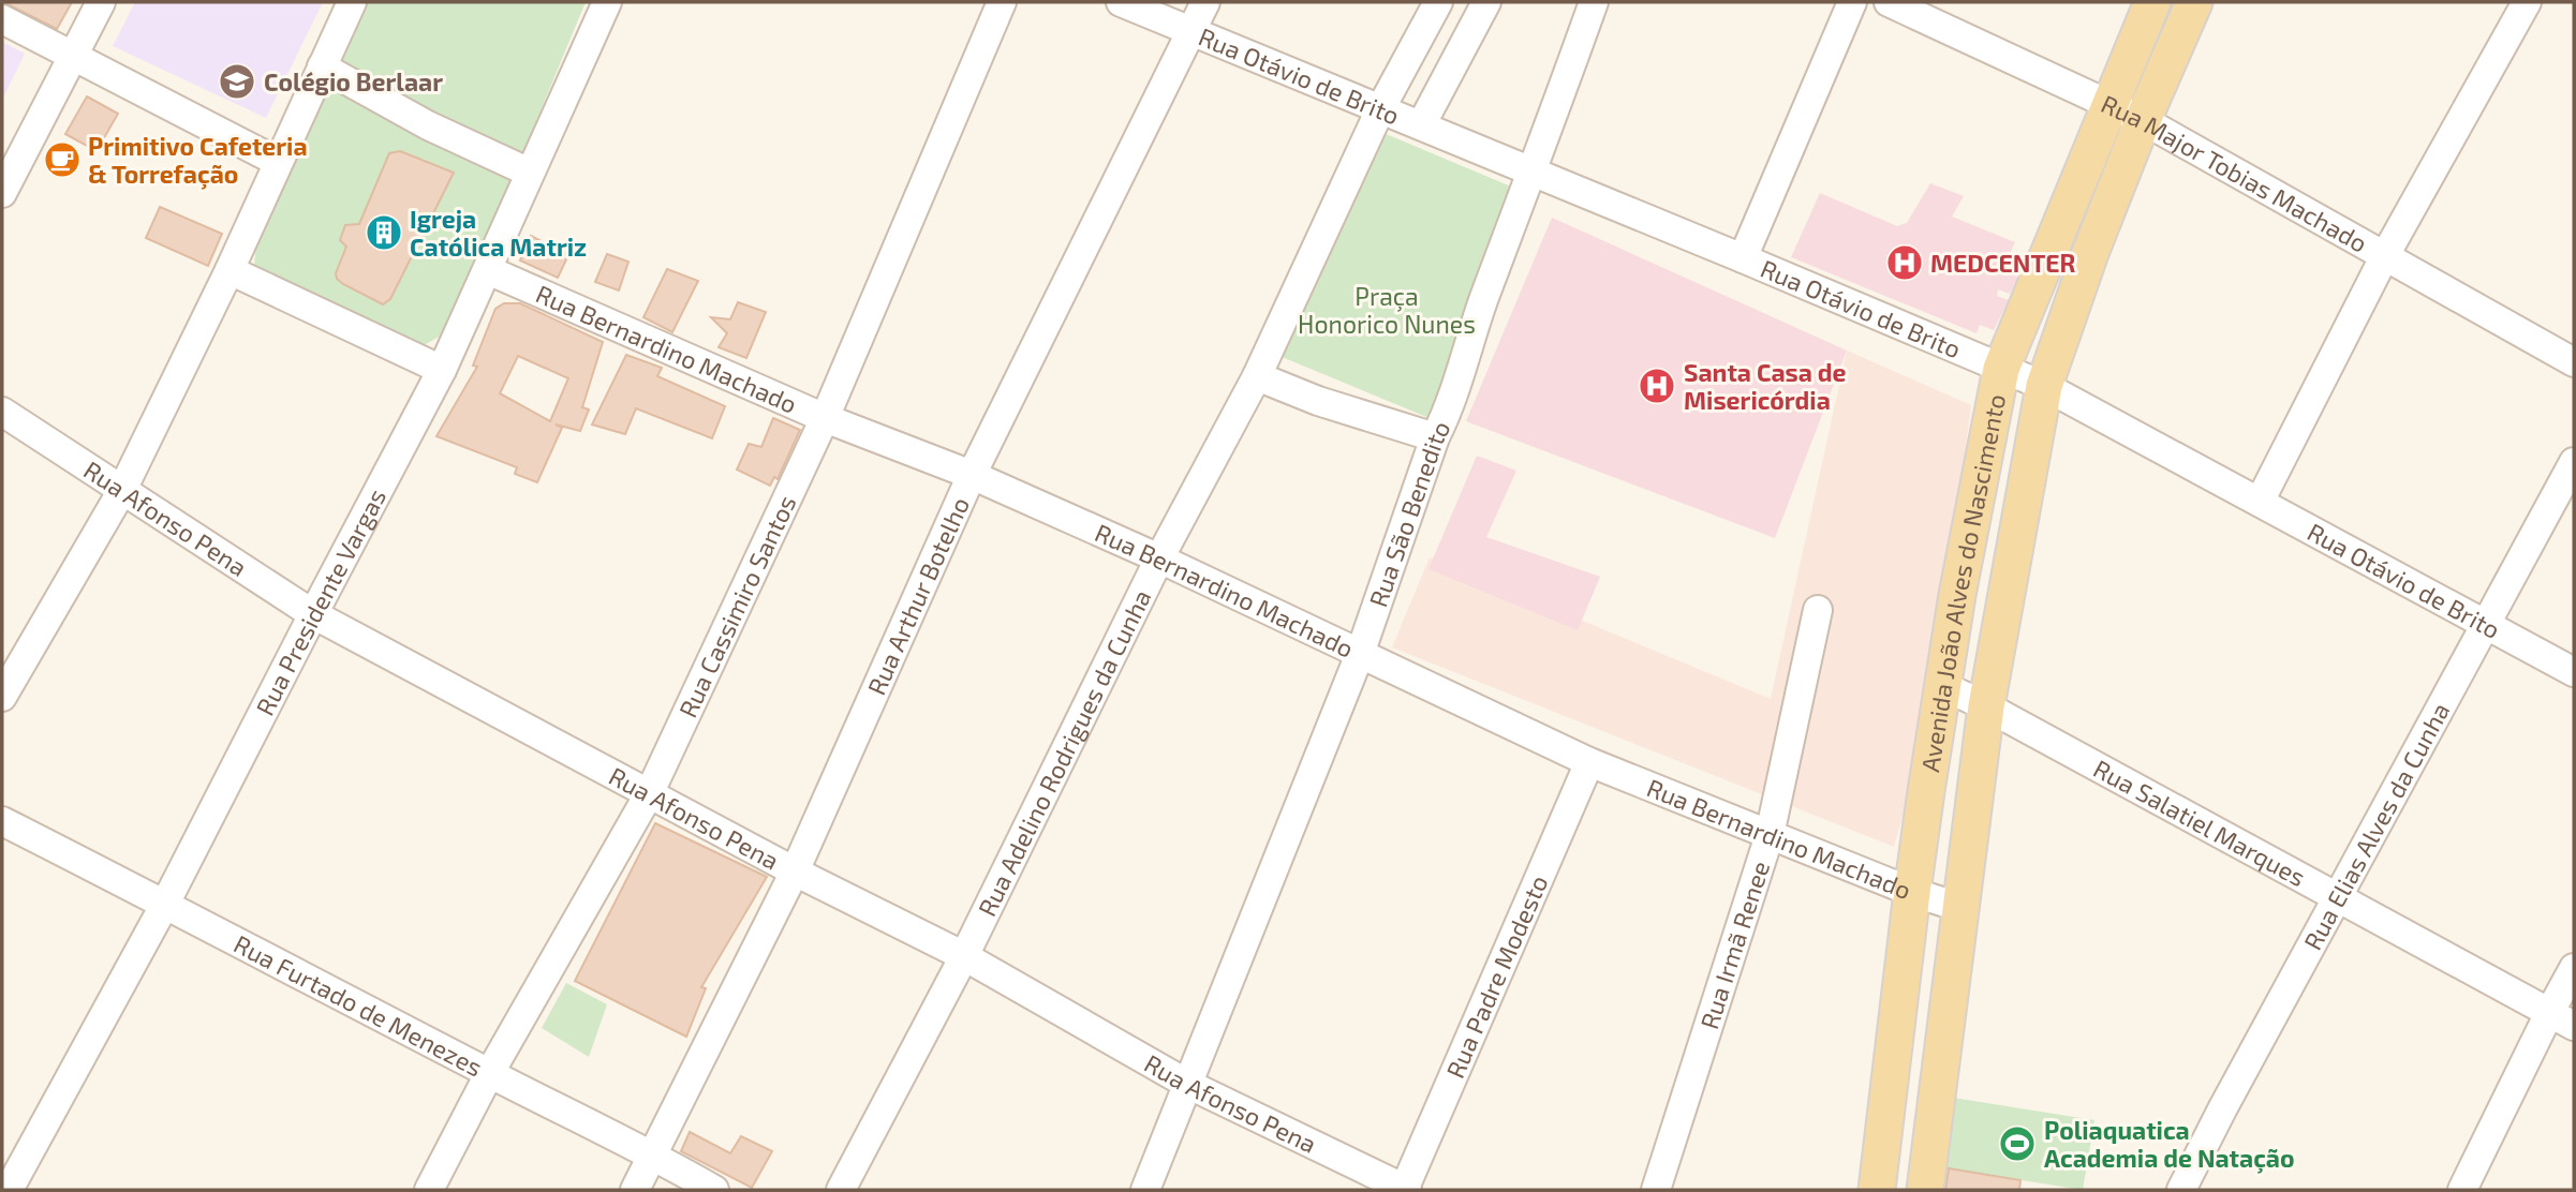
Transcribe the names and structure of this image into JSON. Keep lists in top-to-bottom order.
{
  "streets": {
    "main road": ["Avenida João Alves do Nascimento"],
    "street": [
      "Rua Otávio de Brito",
      "Rua Major Tobias Machado",
      "Rua Bernardino Machado",
      "Rua São Benedito",
      "Rua Afonso Pena",
      "Rua Arthur Botelho",
      "Rua Presidente Vargas",
      "Rua Cassimiro Santos",
      "Rua Adelino Rodrigues da Cunha",
      "Rua Salatiel Marques",
      "Rua Elias Alves da Cunha",
      "Rua Irmã Renee",
      "Rua Padre Modesto",
      "Rua Furtado de Menezes"
    ]
  },
  "crossings": [
    ["Rua Otávio de Brito", "Rua São Benedito"],
    ["Rua Otávio de Brito", "Avenida João Alves do Nascimento"],
    ["Rua Otávio de Brito", "Rua Arthur Botelho"],
    ["Rua Otávio de Brito", "Rua Adelino Rodrigues da Cunha"],
    ["Rua Otávio de Brito", "Rua Elias Alves da Cunha"],
    ["Rua Major Tobias Machado", "Avenida João Alves do Nascimento"],
    ["Rua Bernardino Machado", "Rua São Benedito"],
    ["Rua Bernardino Machado", "Avenida João Alves do Nascimento"],
    ["Rua Bernardino Machado", "Rua Arthur Botelho"],
    ["Rua Bernardino Machado", "Rua Presidente Vargas"],
    ["Rua Bernardino Machado", "Rua Cassimiro Santos"],
    ["Rua Bernardino Machado", "Rua Adelino Rodrigues da Cunha"],
    ["Rua Bernardino Machado", "Rua Irmã Renee"],
    ["Rua Bernardino Machado", "Rua Padre Modesto"],
    ["Rua São Benedito", "Rua Afonso Pena"],
    ["Rua Afonso Pena", "Rua Arthur Botelho"],
    ["Rua Afonso Pena", "Rua Presidente Vargas"],
    ["Rua Afonso Pena", "Rua Cassimiro Santos"],
    ["Rua Afonso Pena", "Rua Adelino Rodrigues da Cunha"],
    ["Rua Afonso Pena", "Rua Padre Modesto"],
    ["Avenida João Alves do Nascimento", "Rua Salatiel Marques"],
    ["Rua Arthur Botelho", "Rua Furtado de Menezes"],
    ["Rua Presidente Vargas", "Rua Furtado de Menezes"],
    ["Rua Cassimiro Santos", "Rua Furtado de Menezes"],
    ["Rua Salatiel Marques", "Rua Elias Alves da Cunha"]
  ],
  "parks": ["Praça Honorico Nunes"],
  "places": {
    "school or university": ["Colégio Berlaar"],
    "cafe": ["Primitivo Cafeteria & Torrefação"],
    "building": ["Igreja Católica Matriz"],
    "hospital": ["MEDCENTER", "Santa Casa de Misericórdia"],
    "sports": ["Poliaquatica Academia de Natação"]
  }
}
